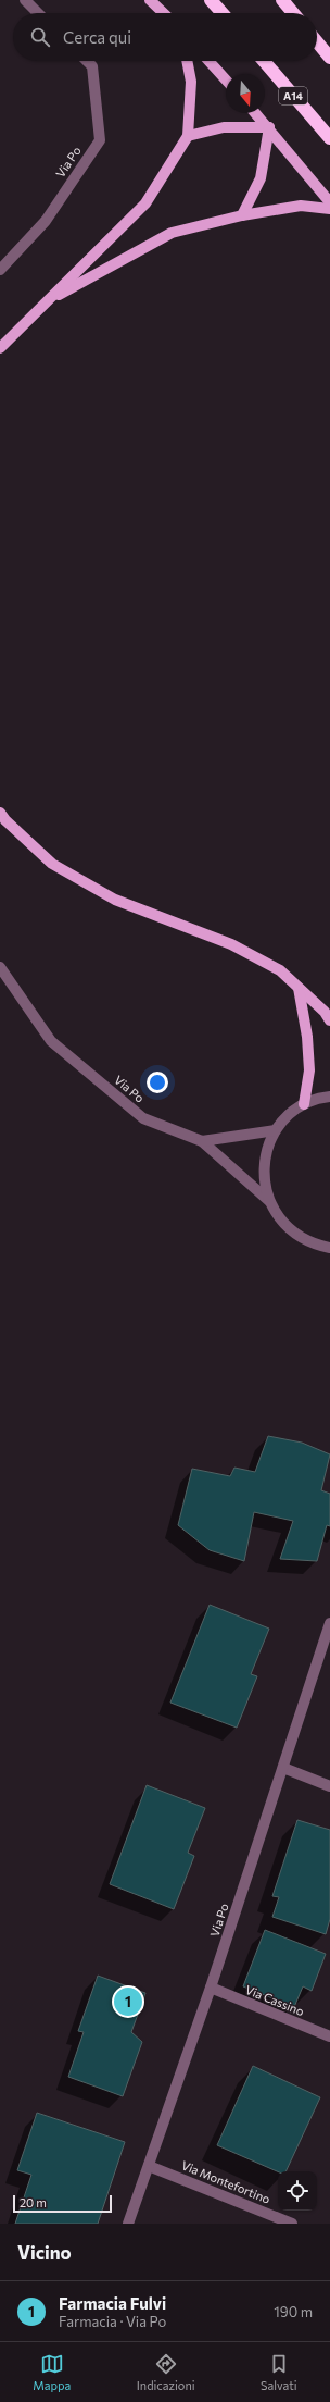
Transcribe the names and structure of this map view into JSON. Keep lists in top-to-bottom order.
{
  "streets": {
    "highway": ["A14"],
    "street": ["Via Po", "Via Cassino", "Via Montefortino"]
  },
  "crossings": [
    ["Via Po", "Via Cassino"],
    ["Via Po", "Via Montefortino"]
  ],
  "scale_bar": "20 m",
  "north": "bottom",
  "page": {
    "search": "Cerca qui",
    "pins": "1",
    "scale": "20 m",
    "heading": "Vicino",
    "list": [
      {
        "mark": "1",
        "name": "Farmacia Fulvi",
        "note": "Farmacia · Via Po",
        "value": "190 m"
      }
    ],
    "nav": ["Mappa", "Indicazioni", "Salvati"]
  }
}
